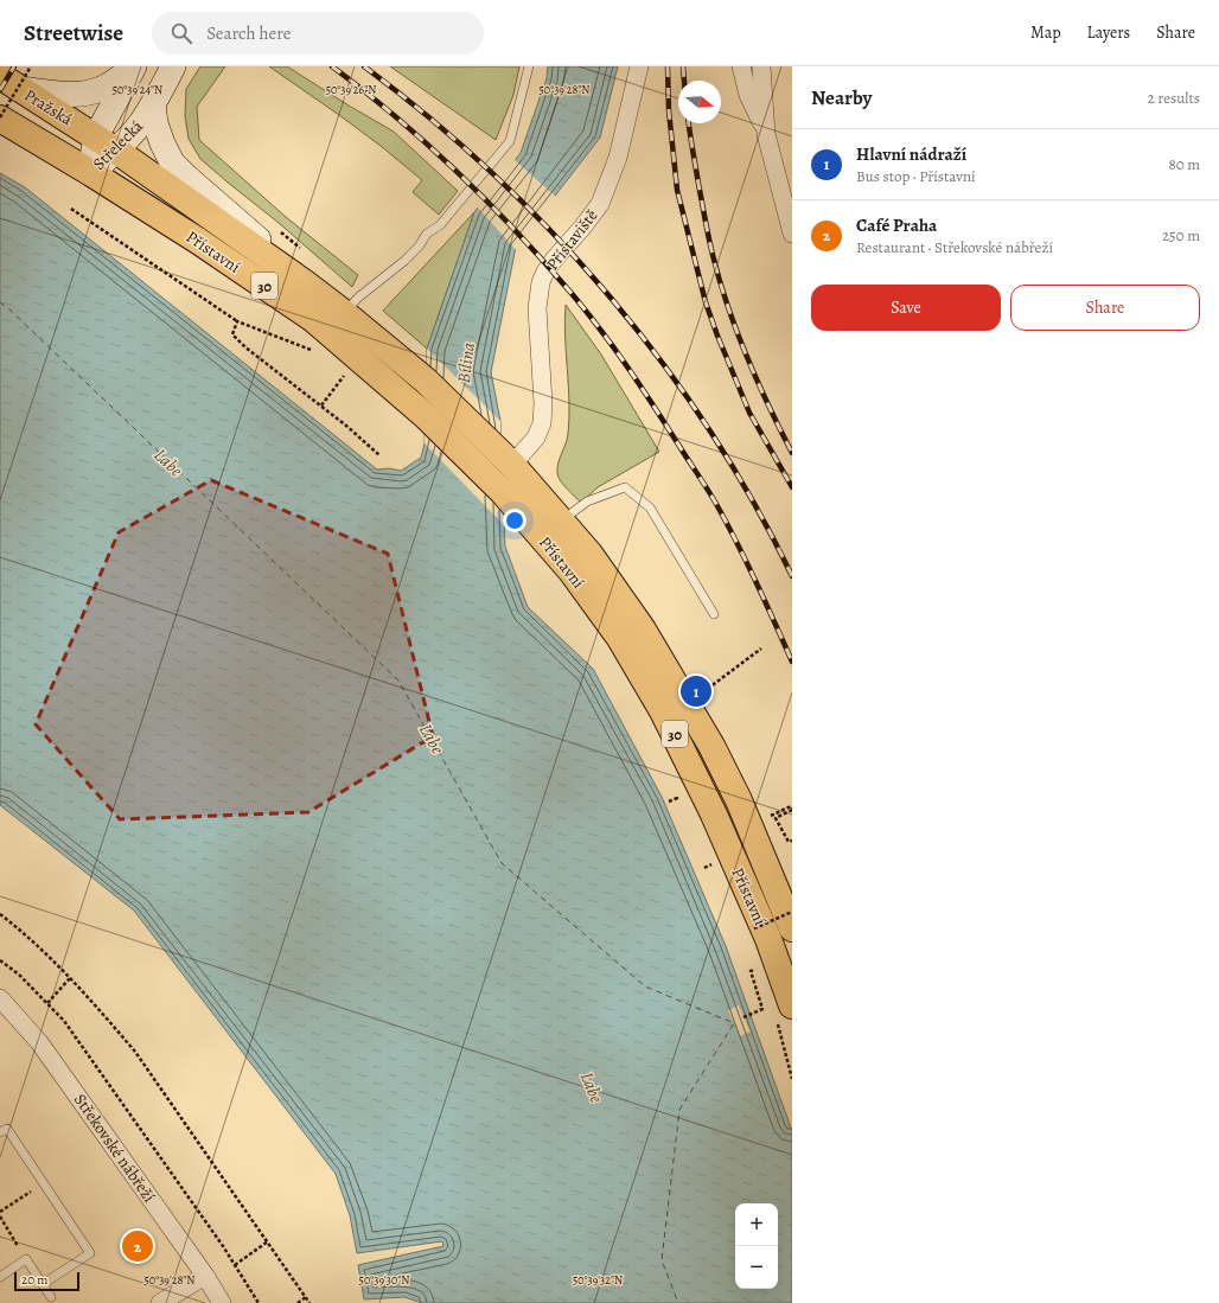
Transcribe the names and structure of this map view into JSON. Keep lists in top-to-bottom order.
{
  "streets": {
    "main road": [
      "Pražská",
      "Střelecká",
      "Přístavní",
      "30"
    ],
    "street": ["Přístaviště", "Střekovské nábřeží"]
  },
  "crossings": [
    ["Pražská", "Střelecká"],
    ["Pražská", "Přístavní"],
    ["Střelecká", "Přístavní"],
    ["Přístaviště", "Přístavní"]
  ],
  "water": ["Bílina", "Labe"],
  "scale_bar": "20 m",
  "north": "right",
  "page": {
    "header": "Streetwise",
    "search": "Search here",
    "nav": ["Map", "Layers", "Share"],
    "heading": ["Nearby", "2 results"],
    "list": [
      {
        "mark": "1",
        "name": "Hlavní nádraží",
        "note": "Bus stop · Přístavní",
        "value": "80 m"
      },
      {
        "mark": "2",
        "name": "Café Praha",
        "note": "Restaurant · Střekovské nábřeží",
        "value": "250 m"
      }
    ],
    "buttons": ["Save", "Share"],
    "pins": ["1", "2"],
    "map_buttons": ["+", "−"],
    "scale": "20 m"
  },
  "coordinates": [
    "50°39'24\"N",
    "50°39'26\"N",
    "50°39'28\"N",
    "50°39'30\"N",
    "50°39'32\"N"
  ]
}
